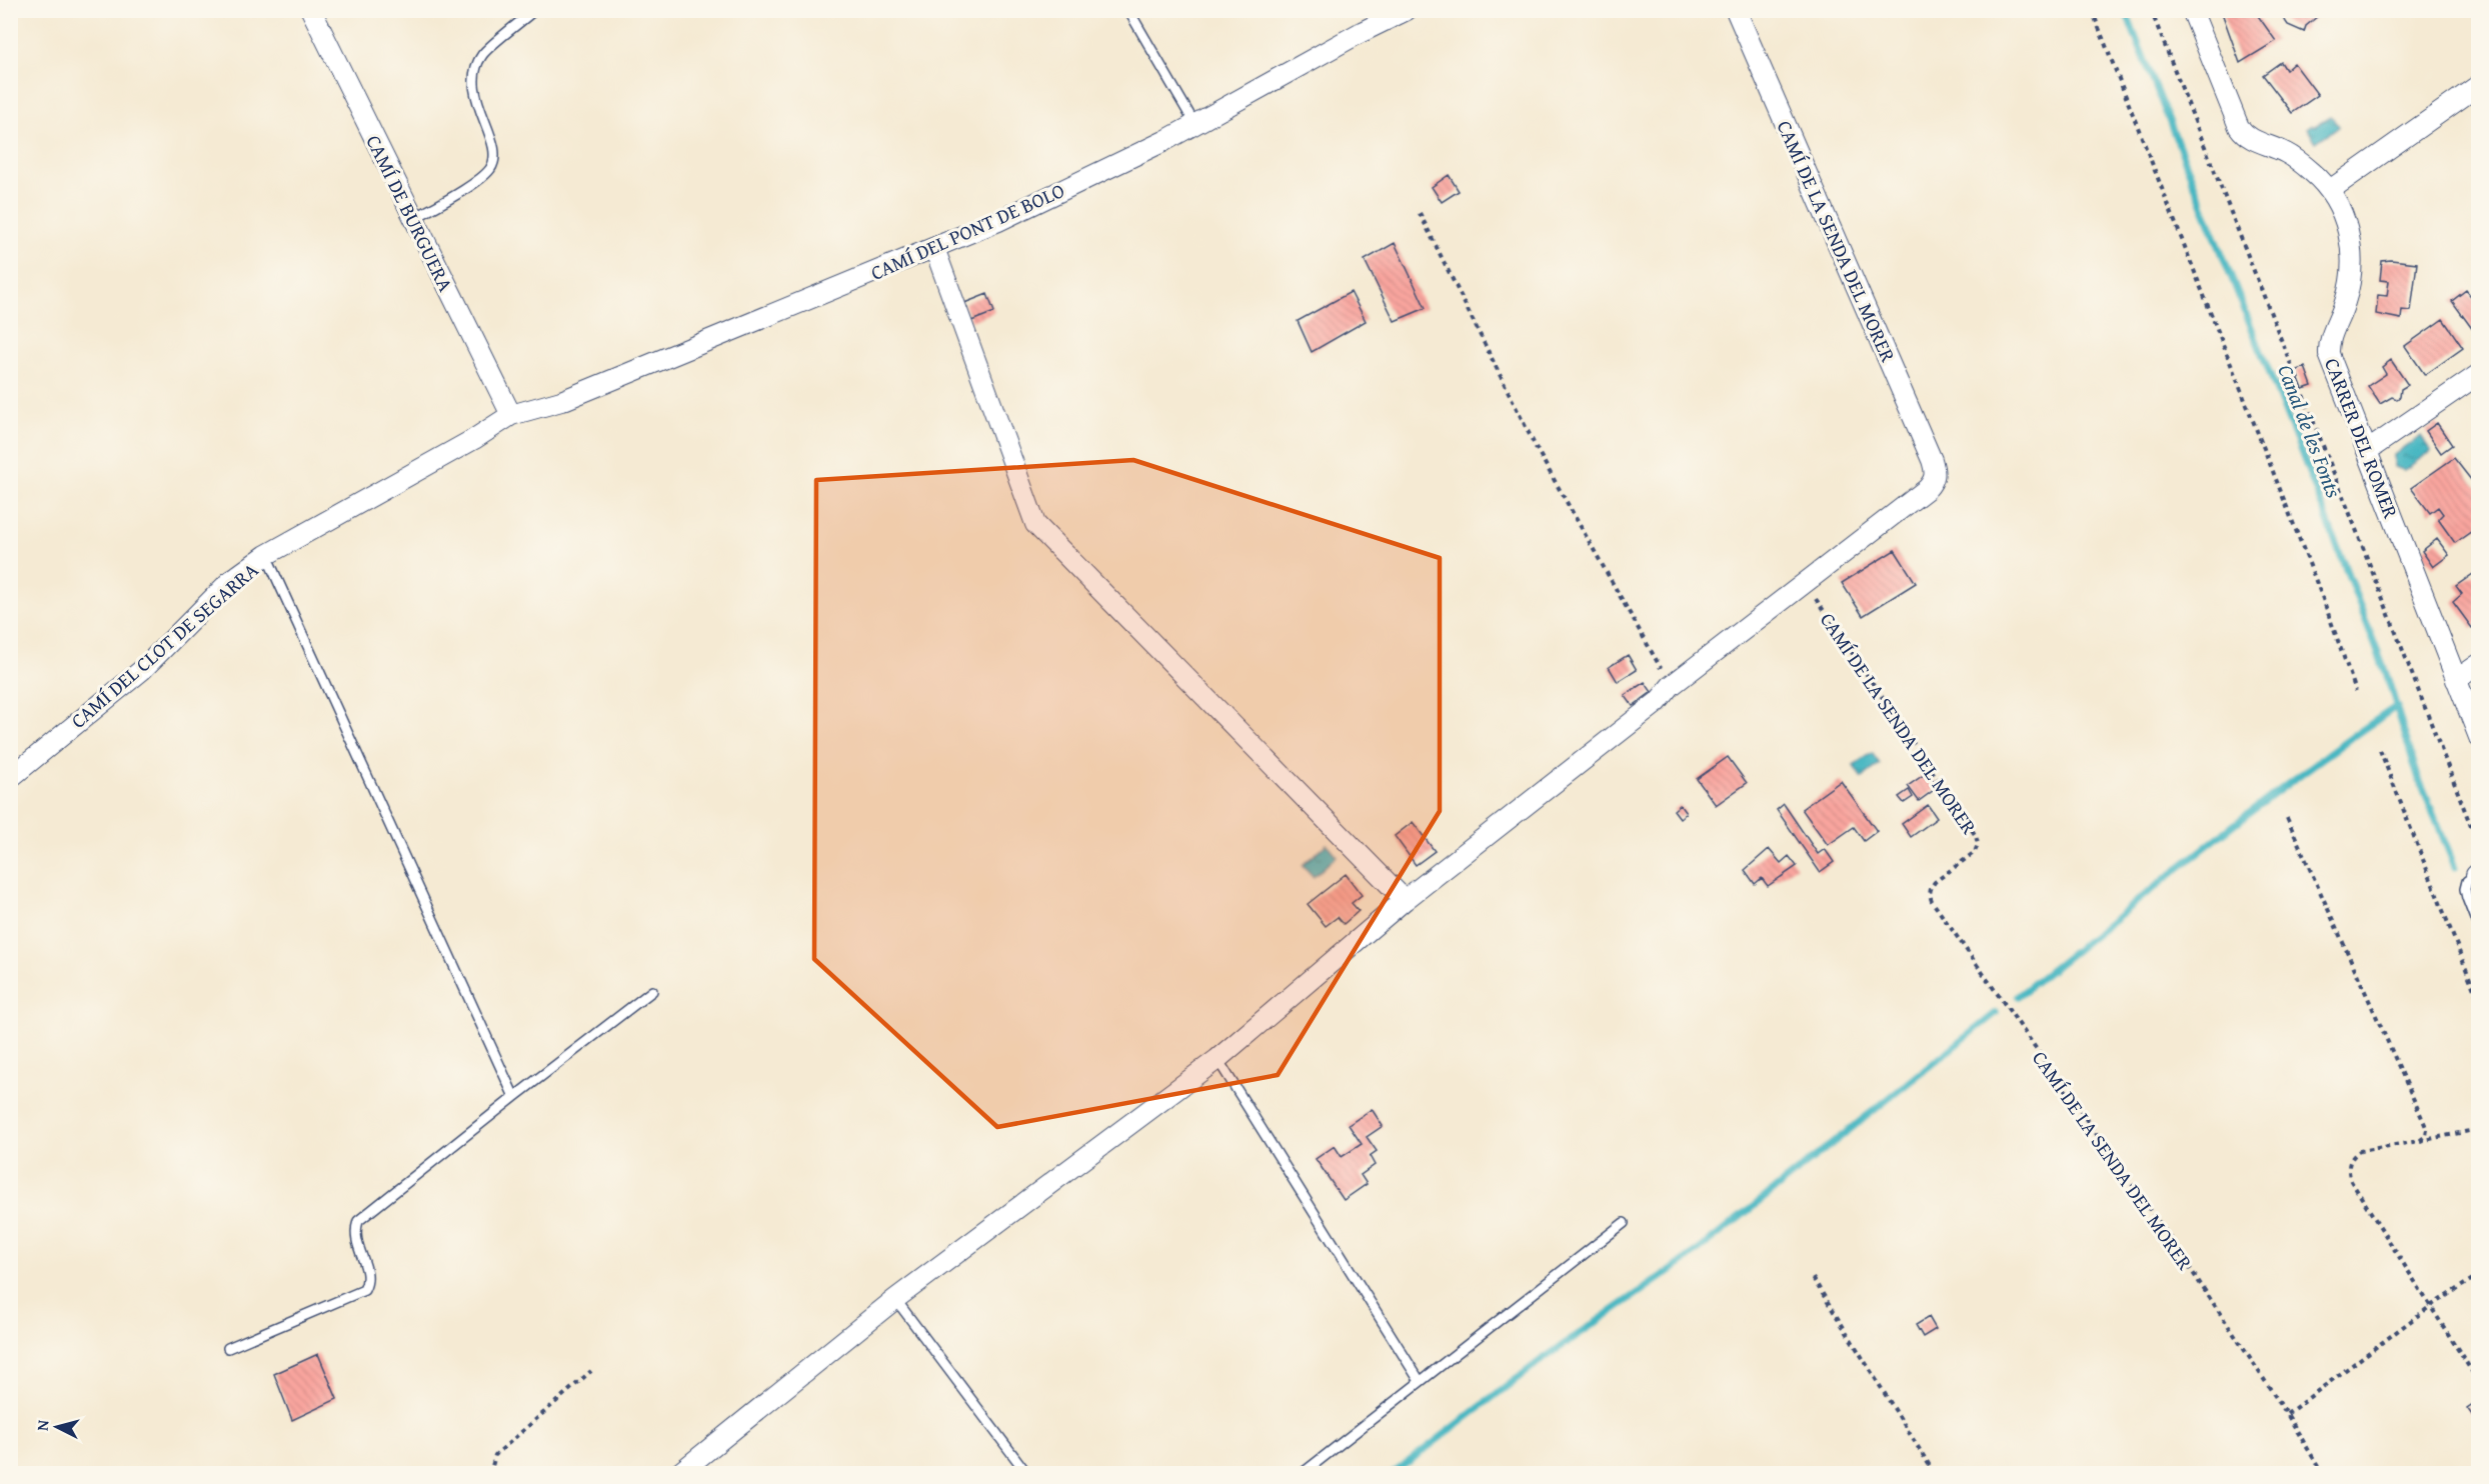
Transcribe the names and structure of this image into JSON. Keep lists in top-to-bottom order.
{
  "streets": {
    "street": [
      "CAMÍ DE BURGUERA",
      "CAMÍ DEL PONT DE BOLO",
      "CAMÍ DE LA SENDA DEL MORER",
      "CARRER DEL ROMER",
      "CAMÍ DEL CLOT DE SEGARRA"
    ]
  },
  "crossings": [
    ["CAMÍ DE BURGUERA", "CAMÍ DEL PONT DE BOLO"],
    ["CAMÍ DE BURGUERA", "CAMÍ DEL CLOT DE SEGARRA"],
    ["CAMÍ DEL PONT DE BOLO", "CAMÍ DEL CLOT DE SEGARRA"]
  ],
  "water": ["Canal de les Fonts"],
  "north": "left"
}
